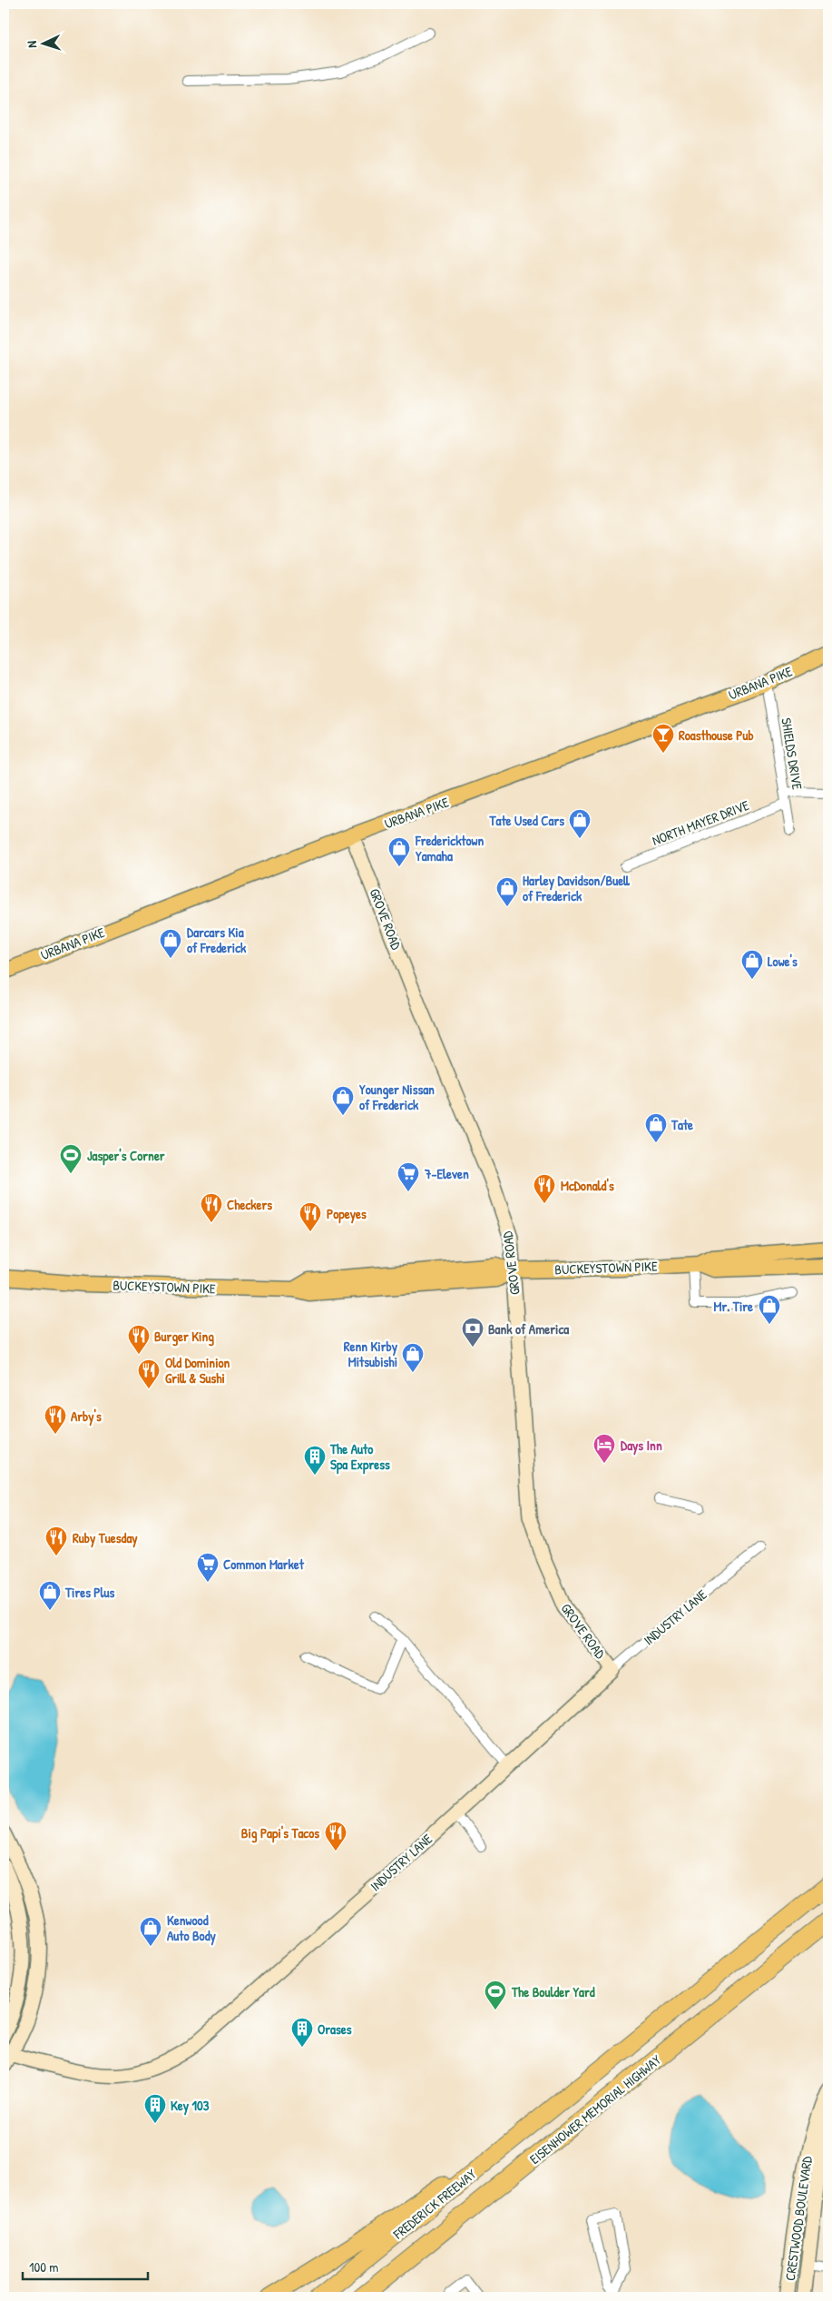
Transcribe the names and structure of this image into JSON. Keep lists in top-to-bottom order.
{
  "streets": {
    "highway": ["EISENHOWER MEMORIAL HIGHWAY", "FREDERICK FREEWAY"],
    "main road": ["URBANA PIKE", "BUCKEYSTOWN PIKE"],
    "street": [
      "SHIELDS DRIVE",
      "NORTH MAYER DRIVE",
      "GROVE ROAD",
      "INDUSTRY LANE",
      "CRESTWOOD BOULEVARD"
    ]
  },
  "crossings": [
    ["URBANA PIKE", "SHIELDS DRIVE"],
    ["URBANA PIKE", "GROVE ROAD"],
    ["SHIELDS DRIVE", "NORTH MAYER DRIVE"],
    ["GROVE ROAD", "BUCKEYSTOWN PIKE"],
    ["GROVE ROAD", "INDUSTRY LANE"],
    ["EISENHOWER MEMORIAL HIGHWAY", "FREDERICK FREEWAY"]
  ],
  "places": {
    "bar": ["Roasthouse Pub"],
    "shop": [
      "Tate Used Cars",
      "Fredericktown Yamaha",
      "Harley Davidson/Buell of Frederick",
      "Darcars Kia of Frederick",
      "Lowe's",
      "Younger Nissan of Frederick",
      "Tate",
      "Mr. Tire",
      "Renn Kirby Mitsubishi",
      "Tires Plus",
      "Kenwood Auto Body"
    ],
    "sports": ["Jasper's Corner", "The Boulder Yard"],
    "supermarket": ["7-Eleven", "Common Market"],
    "restaurant": [
      "McDonald's",
      "Checkers",
      "Popeyes",
      "Burger King",
      "Old Dominion Grill & Sushi",
      "Arby's",
      "Ruby Tuesday",
      "Big Papi's Tacos"
    ],
    "bank": ["Bank of America"],
    "hotel": ["Days Inn"],
    "building": ["The Auto Spa Express", "Orases", "Key 103"]
  },
  "scale_bar": "100 m",
  "north": "left"
}
